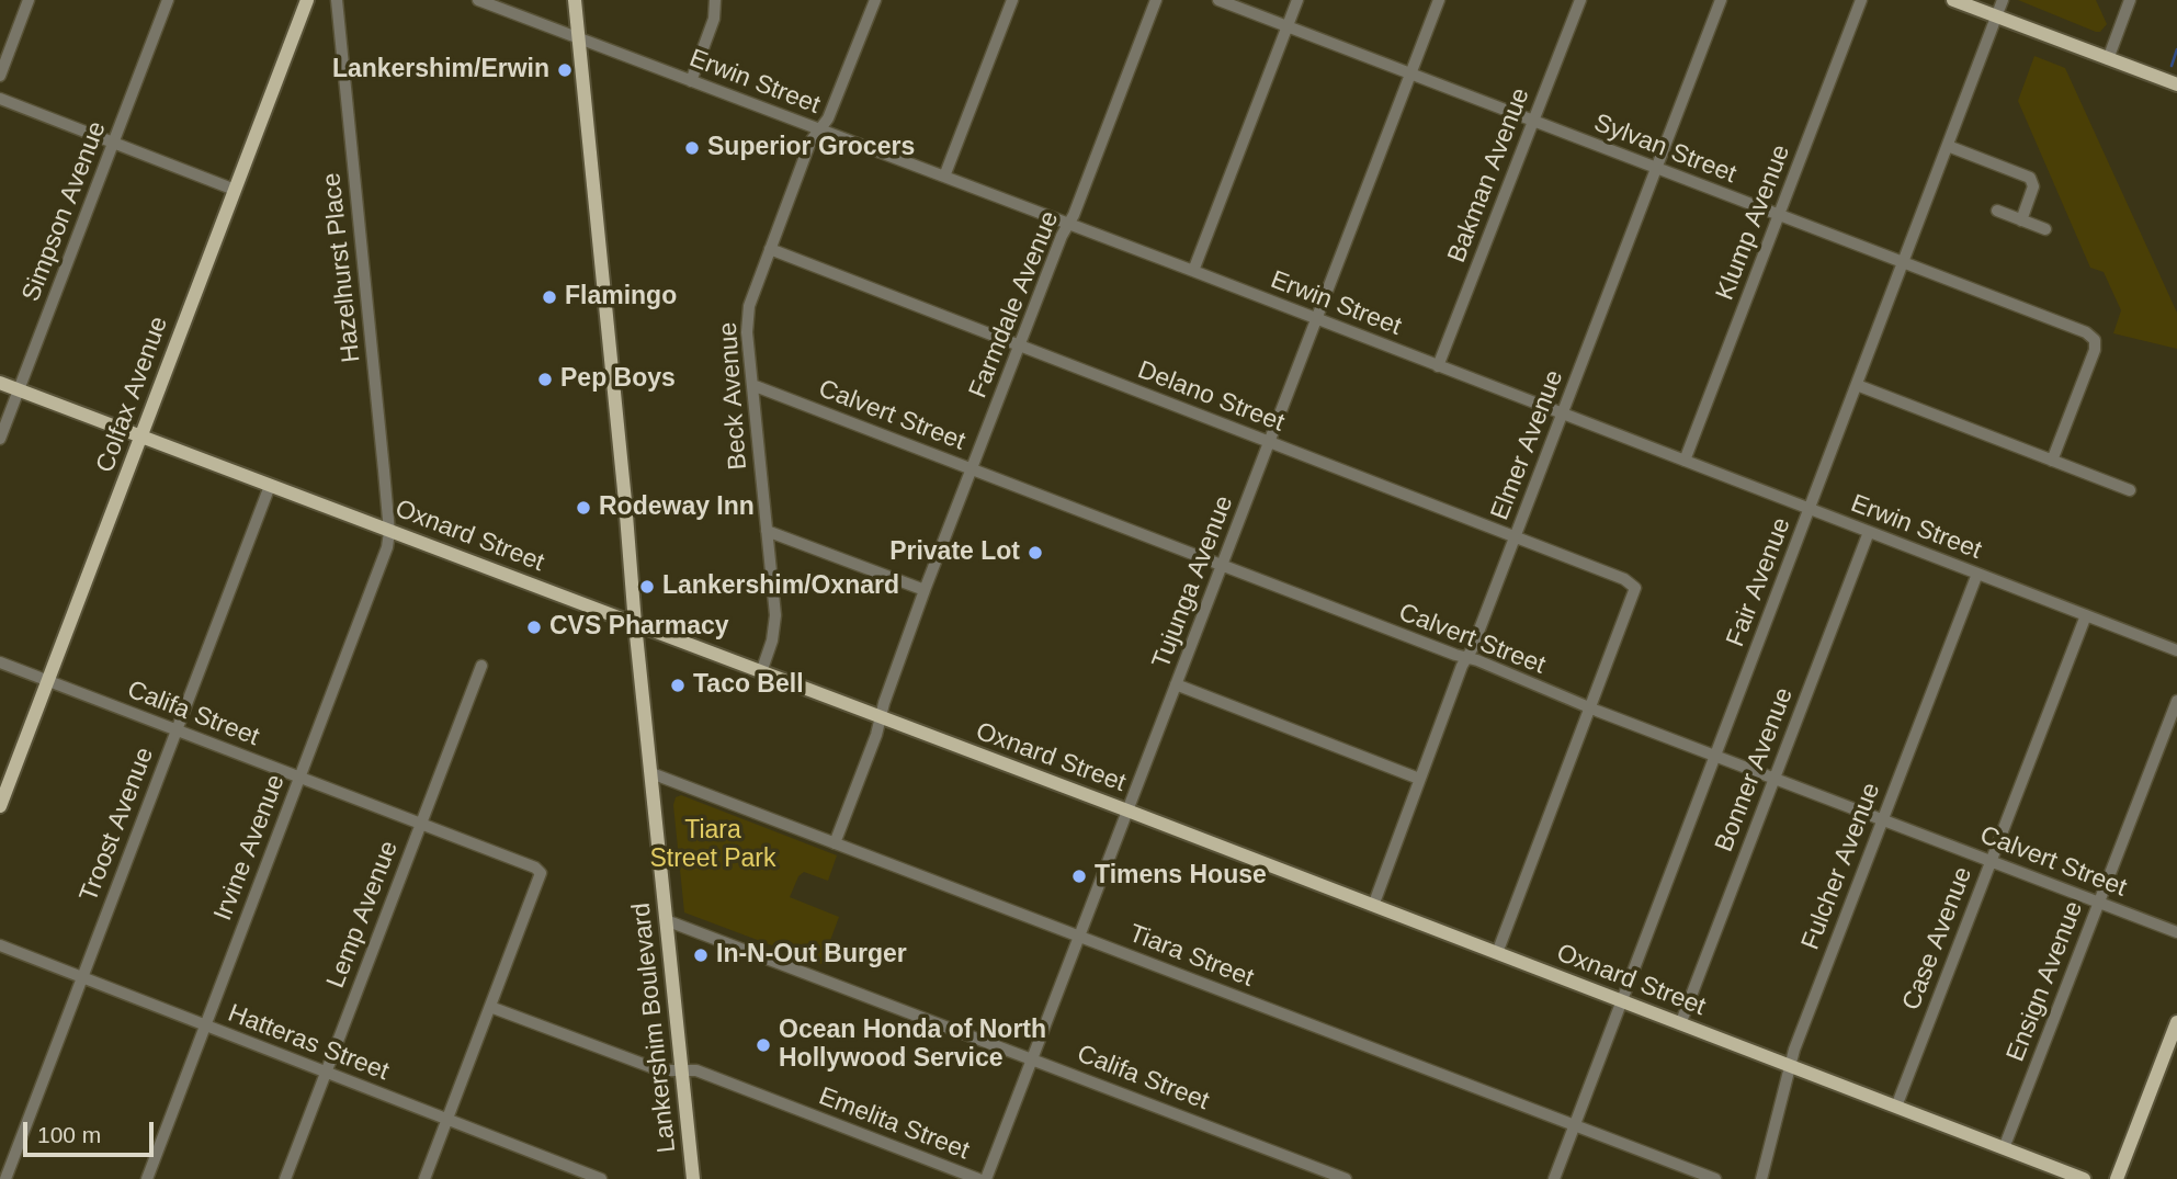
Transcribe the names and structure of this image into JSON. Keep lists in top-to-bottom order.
{
  "streets": {
    "main road": ["Colfax Avenue", "Oxnard Street", "Lankershim Boulevard"],
    "street": [
      "Erwin Street",
      "Sylvan Street",
      "Bakman Avenue",
      "Simpson Avenue",
      "Klump Avenue",
      "Hazelhurst Place",
      "Farmdale Avenue",
      "Beck Avenue",
      "Delano Street",
      "Calvert Street",
      "Elmer Avenue",
      "Tujunga Avenue",
      "Fair Avenue",
      "Califa Street",
      "Bonner Avenue",
      "Troost Avenue",
      "Irvine Avenue",
      "Fulcher Avenue",
      "Lemp Avenue",
      "Case Avenue",
      "Tiara Street",
      "Ensign Avenue",
      "Hatteras Street",
      "Emelita Street"
    ]
  },
  "crossings": [
    ["Erwin Street", "Bakman Avenue"],
    ["Erwin Street", "Klump Avenue"],
    ["Erwin Street", "Farmdale Avenue"],
    ["Erwin Street", "Beck Avenue"],
    ["Erwin Street", "Elmer Avenue"],
    ["Erwin Street", "Tujunga Avenue"],
    ["Erwin Street", "Fair Avenue"],
    ["Erwin Street", "Bonner Avenue"],
    ["Erwin Street", "Fulcher Avenue"],
    ["Erwin Street", "Case Avenue"],
    ["Erwin Street", "Lankershim Boulevard"],
    ["Sylvan Street", "Bakman Avenue"],
    ["Sylvan Street", "Klump Avenue"],
    ["Sylvan Street", "Elmer Avenue"],
    ["Sylvan Street", "Tujunga Avenue"],
    ["Sylvan Street", "Fair Avenue"],
    ["Simpson Avenue", "Oxnard Street"],
    ["Hazelhurst Place", "Oxnard Street"],
    ["Hazelhurst Place", "Irvine Avenue"],
    ["Farmdale Avenue", "Delano Street"],
    ["Farmdale Avenue", "Calvert Street"],
    ["Farmdale Avenue", "Oxnard Street"],
    ["Farmdale Avenue", "Tiara Street"],
    ["Colfax Avenue", "Oxnard Street"],
    ["Colfax Avenue", "Califa Street"],
    ["Beck Avenue", "Delano Street"],
    ["Beck Avenue", "Calvert Street"],
    ["Beck Avenue", "Oxnard Street"],
    ["Delano Street", "Calvert Street"],
    ["Delano Street", "Elmer Avenue"],
    ["Delano Street", "Tujunga Avenue"],
    ["Calvert Street", "Elmer Avenue"],
    ["Calvert Street", "Tujunga Avenue"],
    ["Calvert Street", "Fair Avenue"],
    ["Calvert Street", "Bonner Avenue"],
    ["Calvert Street", "Fulcher Avenue"],
    ["Calvert Street", "Case Avenue"],
    ["Calvert Street", "Ensign Avenue"],
    ["Elmer Avenue", "Oxnard Street"],
    ["Oxnard Street", "Tujunga Avenue"],
    ["Oxnard Street", "Fair Avenue"],
    ["Oxnard Street", "Bonner Avenue"],
    ["Oxnard Street", "Troost Avenue"],
    ["Oxnard Street", "Irvine Avenue"],
    ["Oxnard Street", "Fulcher Avenue"],
    ["Oxnard Street", "Case Avenue"],
    ["Oxnard Street", "Ensign Avenue"],
    ["Oxnard Street", "Lankershim Boulevard"],
    ["Tujunga Avenue", "Califa Street"],
    ["Tujunga Avenue", "Tiara Street"],
    ["Fair Avenue", "Tiara Street"],
    ["Califa Street", "Troost Avenue"],
    ["Califa Street", "Irvine Avenue"],
    ["Califa Street", "Lemp Avenue"],
    ["Califa Street", "Lankershim Boulevard"],
    ["Califa Street", "Emelita Street"],
    ["Troost Avenue", "Hatteras Street"],
    ["Irvine Avenue", "Hatteras Street"],
    ["Lemp Avenue", "Hatteras Street"],
    ["Tiara Street", "Lankershim Boulevard"],
    ["Lankershim Boulevard", "Emelita Street"]
  ],
  "parks": ["Tiara Street Park"],
  "places": [
    "Lankershim/Erwin",
    "Superior Grocers",
    "Flamingo",
    "Pep Boys",
    "Rodeway Inn",
    "Private Lot",
    "Lankershim/Oxnard",
    "CVS Pharmacy",
    "Taco Bell",
    "Timens House",
    "In-N-Out Burger",
    "Ocean Honda of North Hollywood Service"
  ],
  "scale_bar": "100 m"
}
